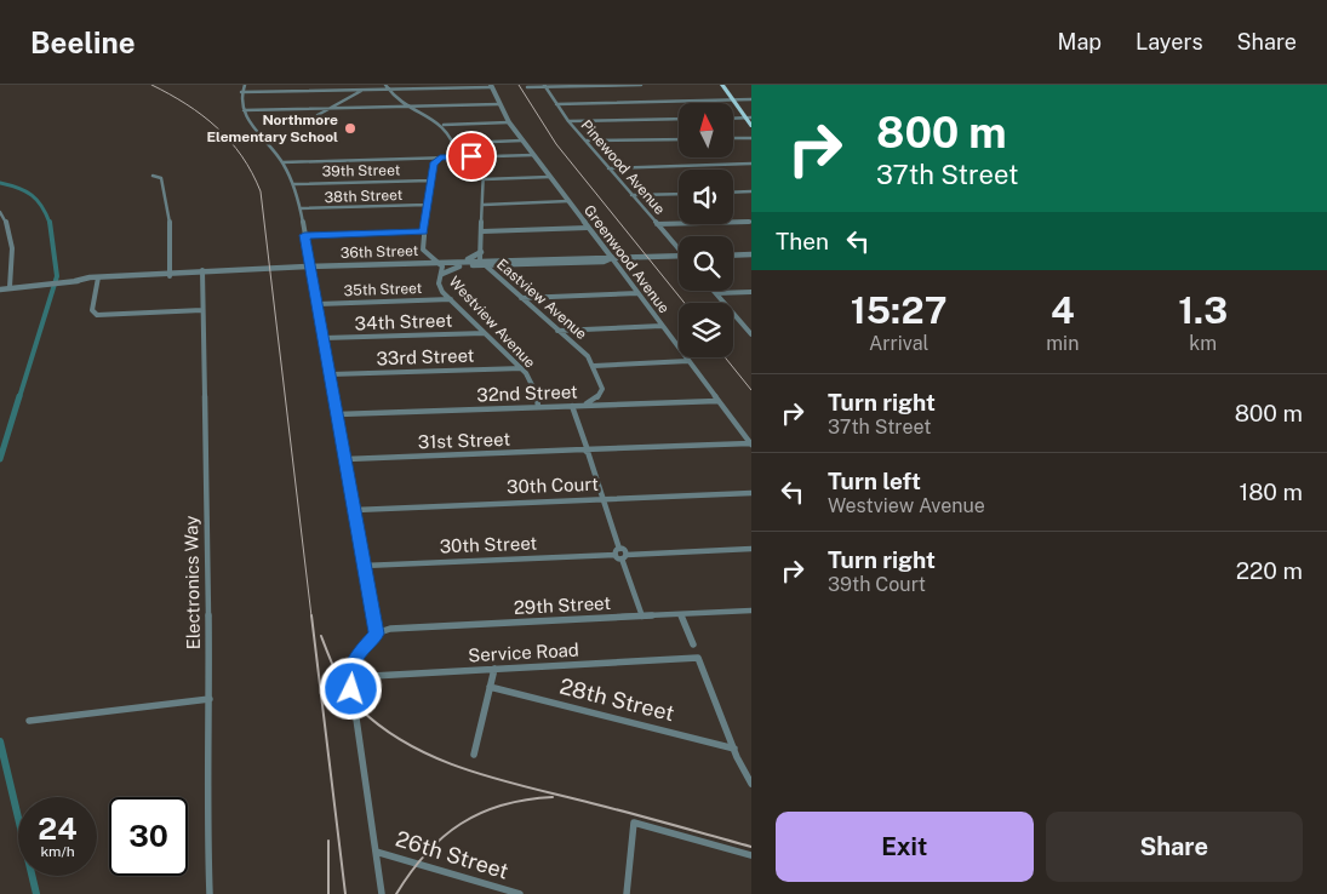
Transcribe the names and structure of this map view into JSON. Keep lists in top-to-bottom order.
{
  "streets": {
    "street": [
      "Pinewood Avenue",
      "39th Street",
      "38th Street",
      "36th Street",
      "Greenwood Avenue",
      "35th Street",
      "Eastview Avenue",
      "34th Street",
      "Westview Avenue",
      "33rd Street",
      "32nd Street",
      "31st Street",
      "30th Court",
      "30th Street",
      "Electronics Way",
      "29th Street",
      "Service Road",
      "28th Street",
      "26th Street"
    ]
  },
  "crossings": [
    ["36th Street", "Greenwood Avenue"],
    ["36th Street", "Eastview Avenue"],
    ["36th Street", "Westview Avenue"],
    ["36th Street", "Electronics Way"],
    ["Greenwood Avenue", "32nd Street"],
    ["Greenwood Avenue", "31st Street"],
    ["35th Street", "Westview Avenue"],
    ["34th Street", "Westview Avenue"],
    ["Westview Avenue", "33rd Street"],
    ["Westview Avenue", "32nd Street"],
    ["Service Road", "28th Street"]
  ],
  "places": ["Northmore Elementary School"],
  "north": "top",
  "page": {
    "header": "Beeline",
    "nav": ["Map", "Layers", "Share"],
    "turn": ["800 m", "37th Street"],
    "then": "Then",
    "eta": [
      "15:27",
      "Arrival",
      "4",
      "min",
      "1.3",
      "km"
    ],
    "list": [
      {
        "name": "Turn right",
        "note": "37th Street",
        "value": "800 m"
      },
      {
        "name": "Turn left",
        "note": "Westview Avenue",
        "value": "180 m"
      },
      {
        "name": "Turn right",
        "note": "39th Court",
        "value": "220 m"
      }
    ],
    "speed": "24 km/h",
    "limit": "30",
    "buttons": ["Exit", "Share"]
  }
}
